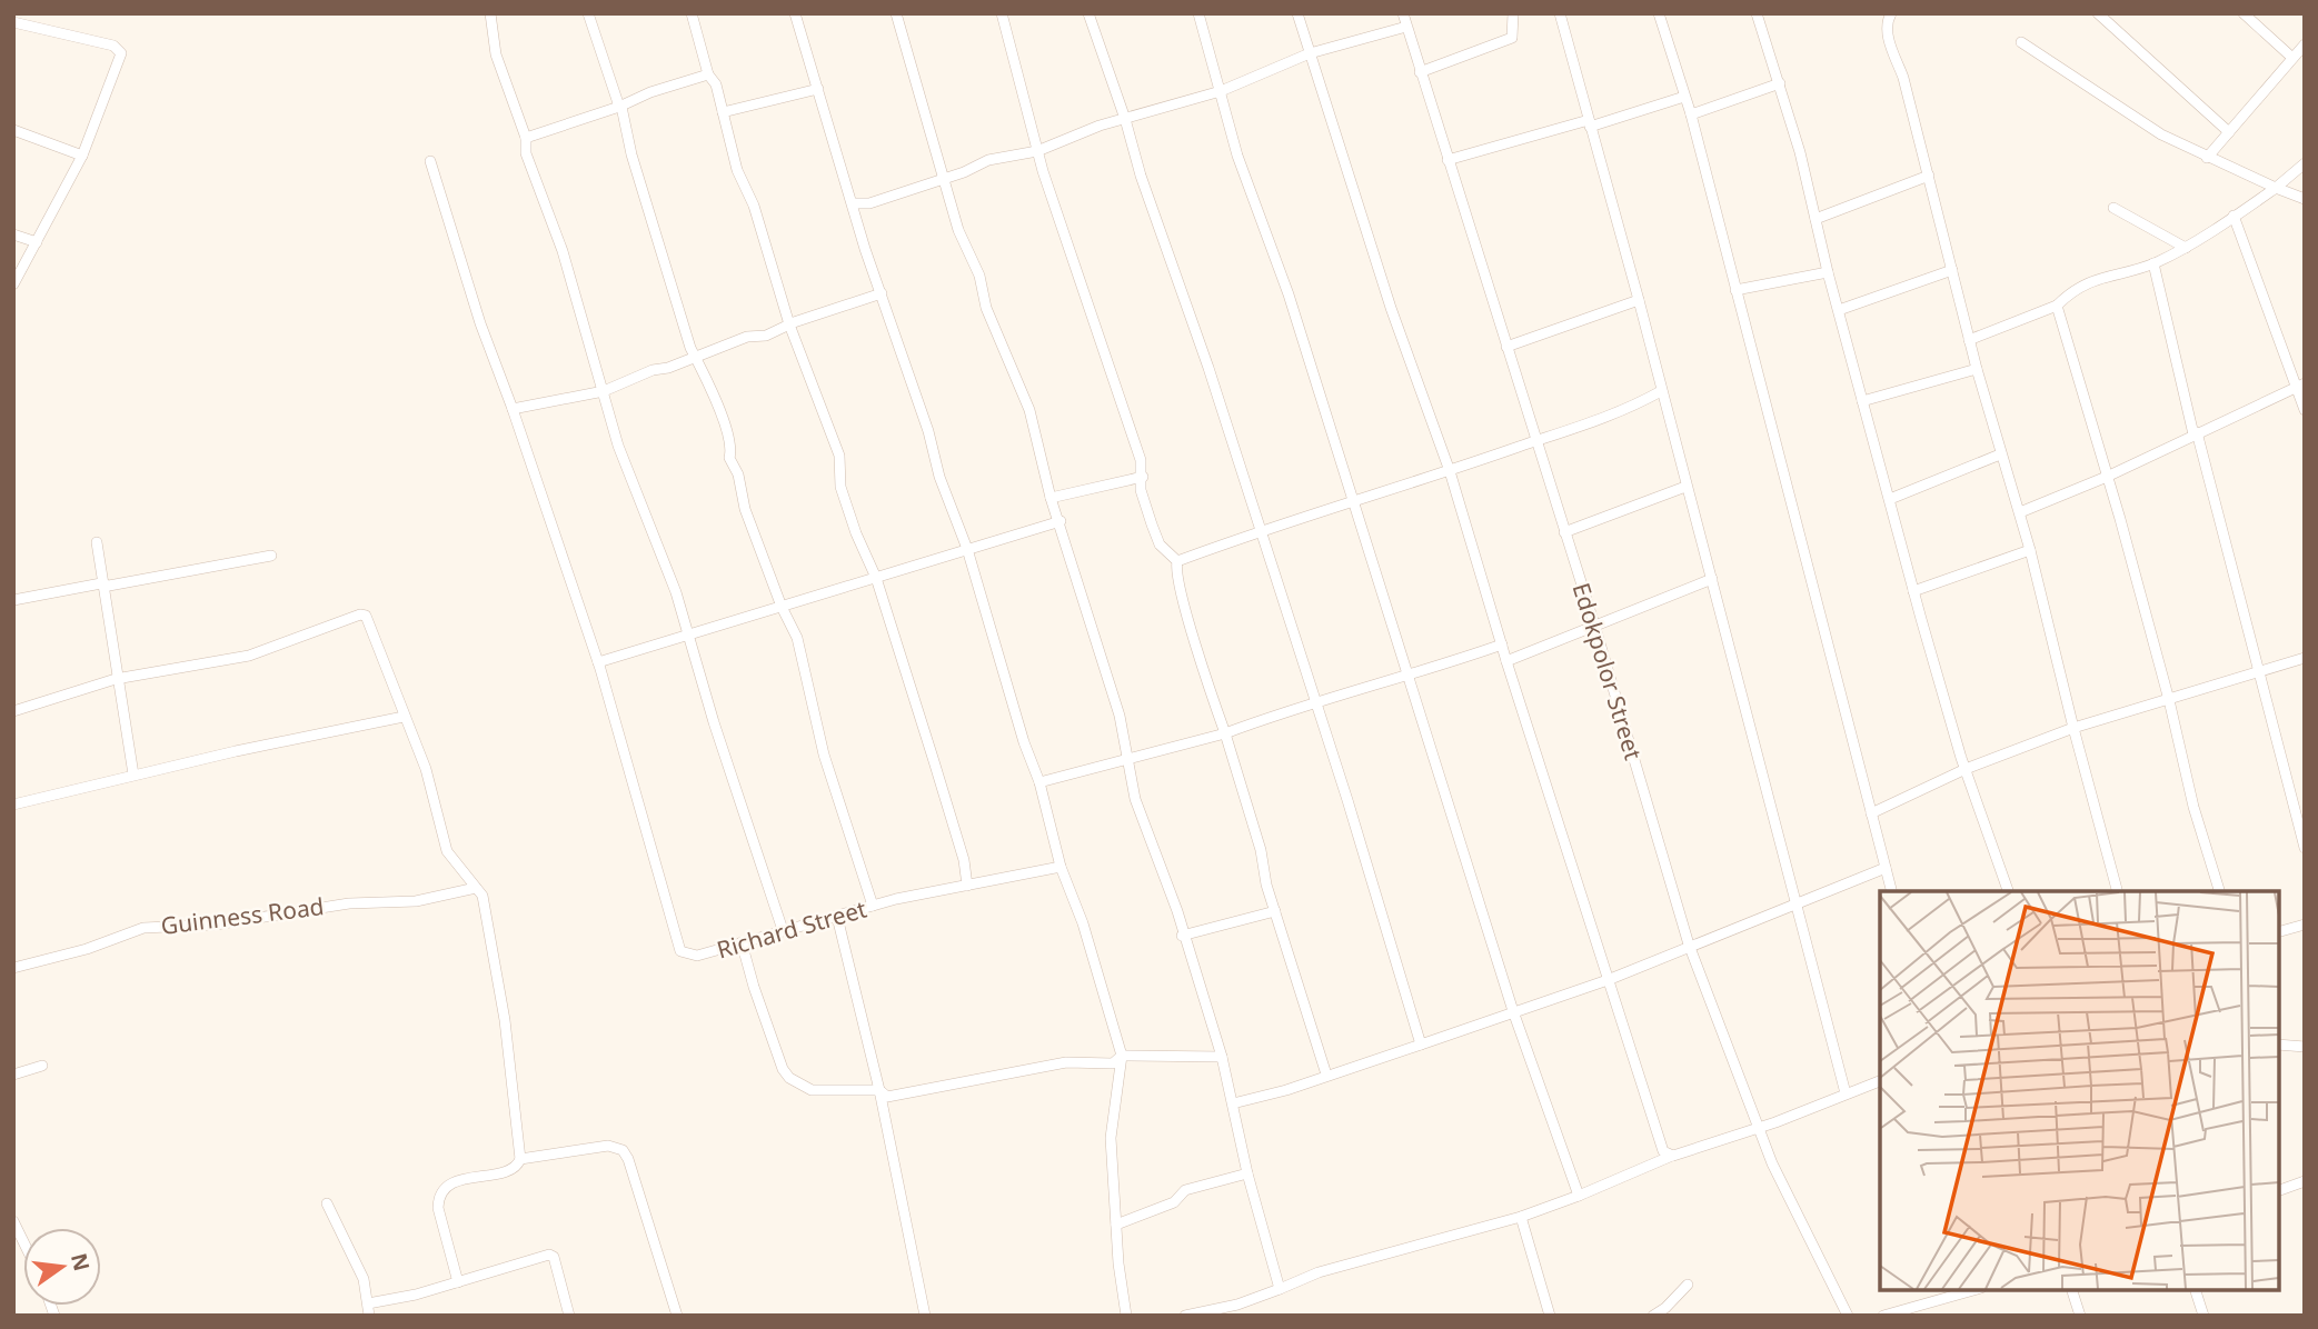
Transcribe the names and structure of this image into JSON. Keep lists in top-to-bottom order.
{
  "streets": {
    "street": ["Edokpolor Street", "Guinness Road", "Richard Street"]
  },
  "north": "right"
}
